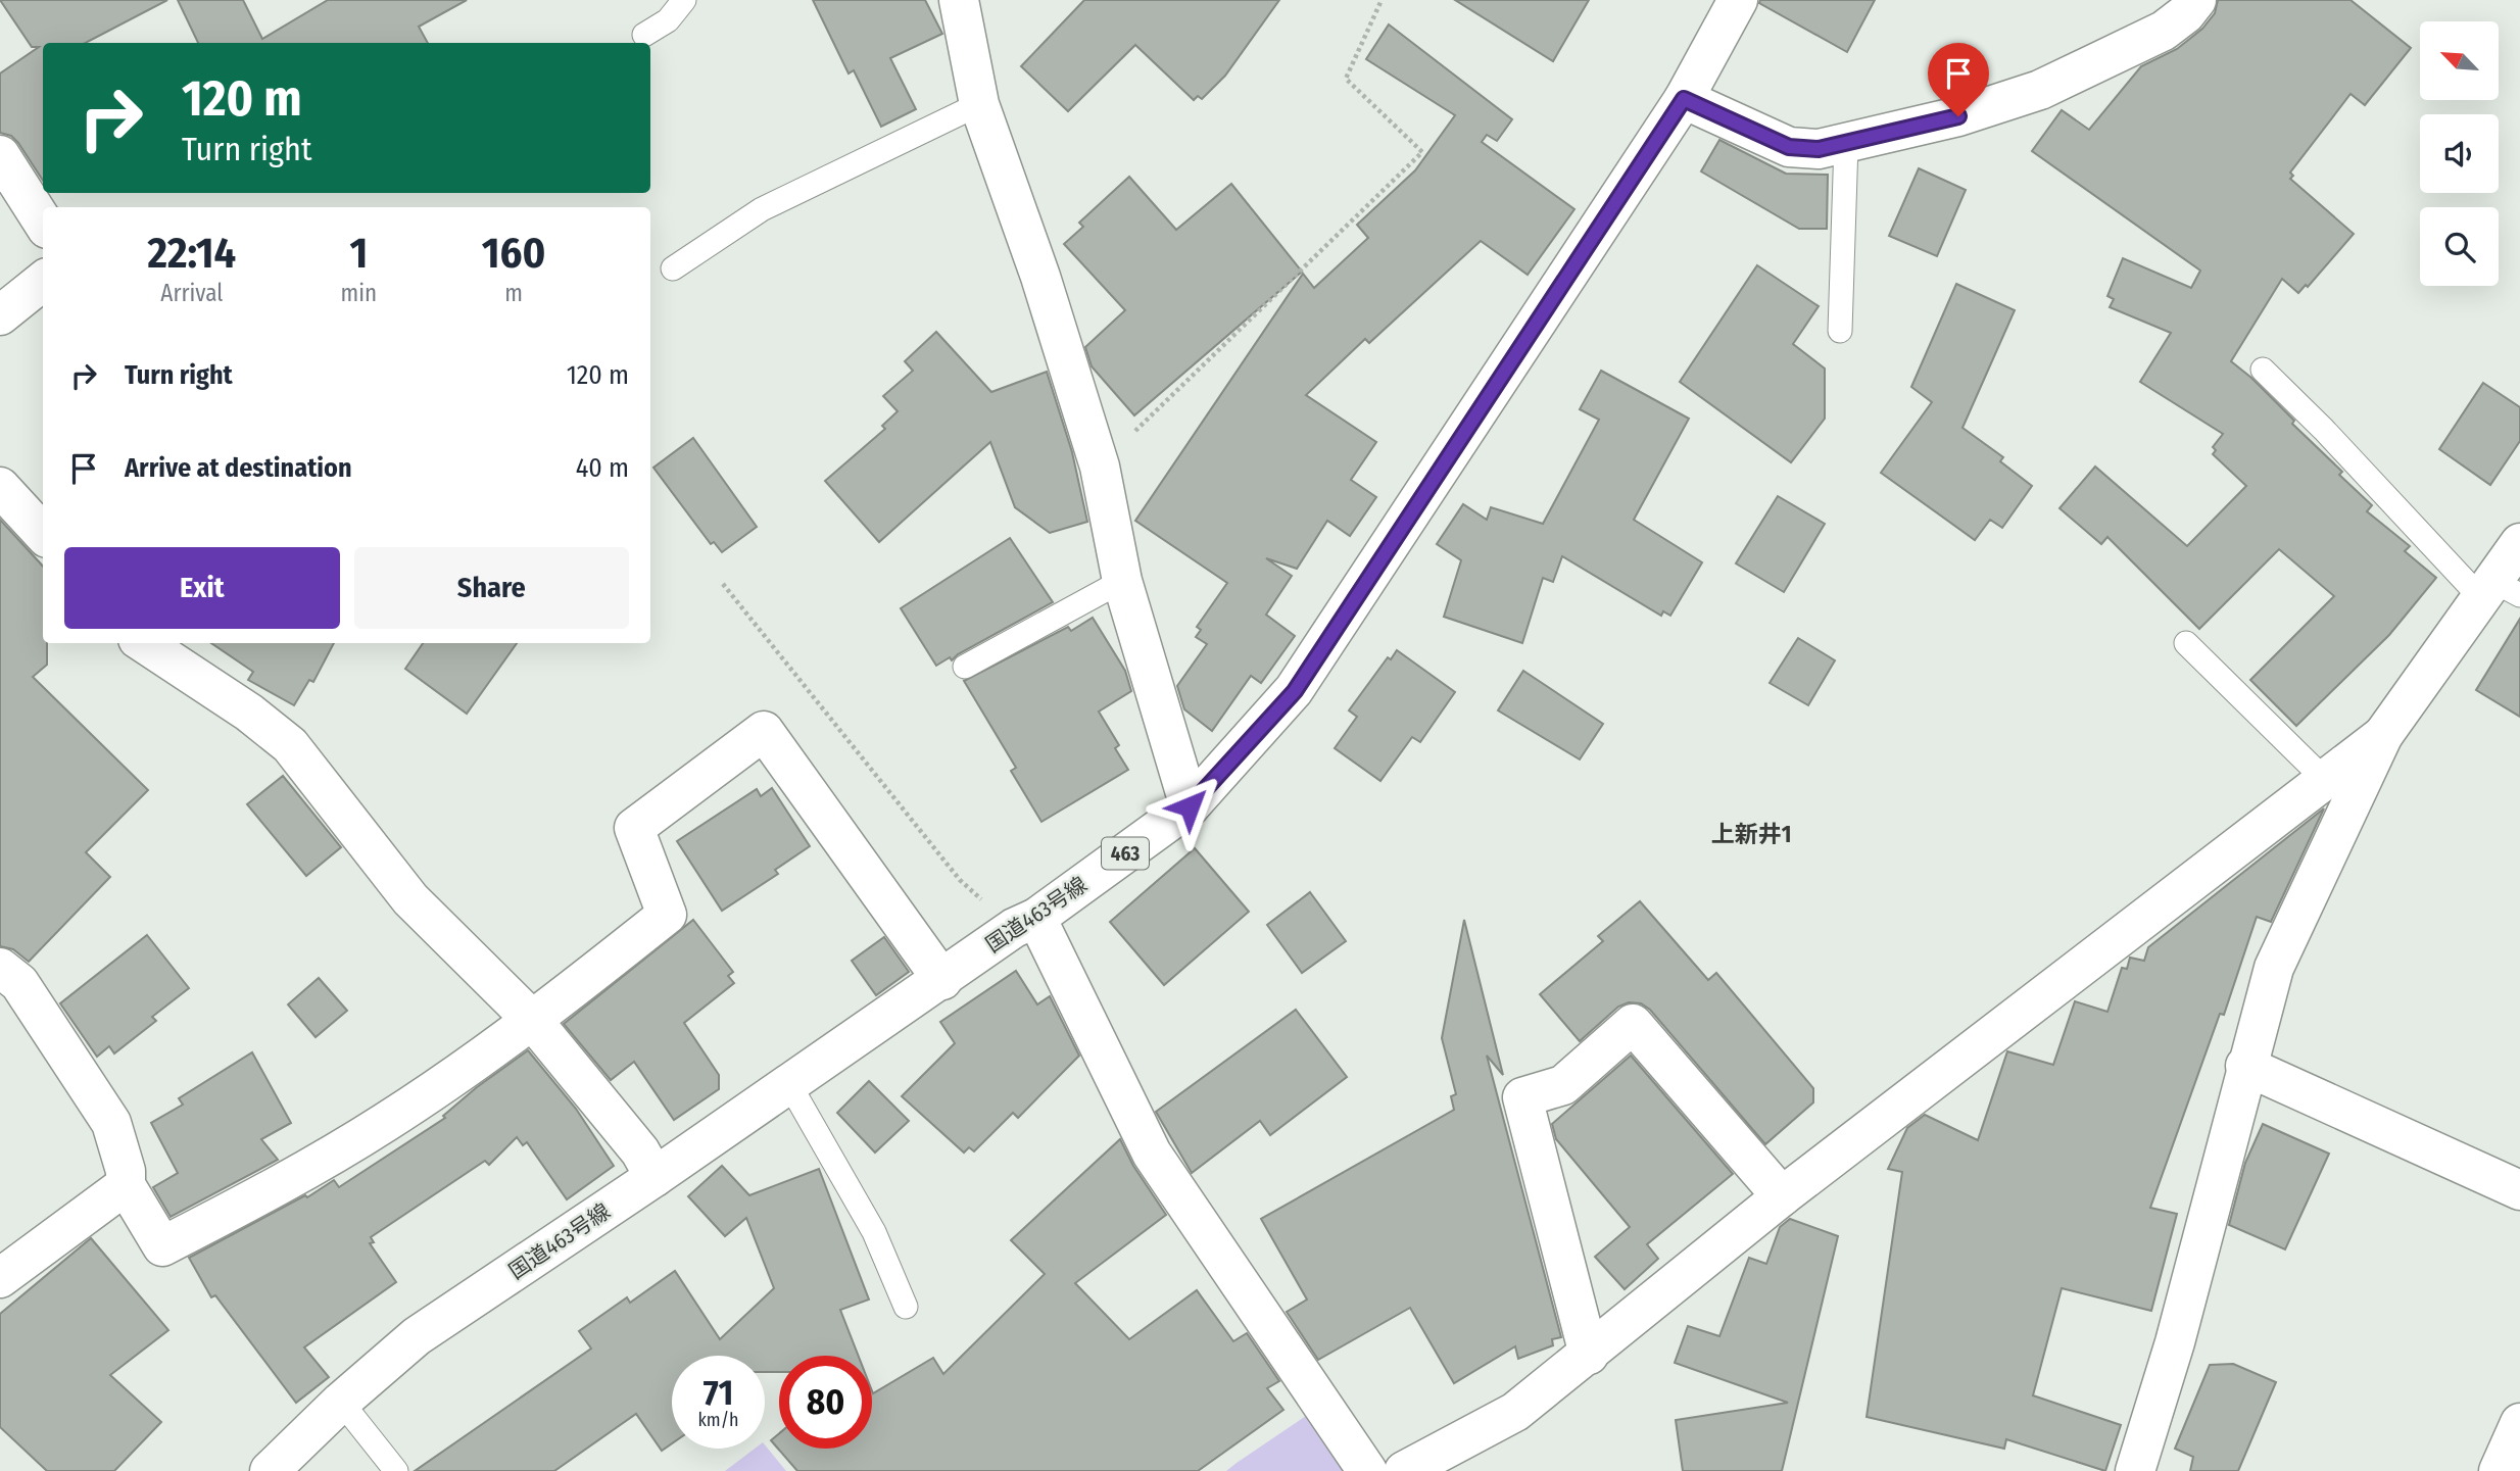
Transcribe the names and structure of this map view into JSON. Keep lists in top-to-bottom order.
{
  "streets": {
    "main road": ["463", "国道463号線"]
  },
  "districts": ["上新井1"],
  "north": "top left",
  "page": {
    "turn": ["120 m", "Turn right"],
    "eta": [
      "22:14",
      "Arrival",
      "1",
      "min",
      "160",
      "m"
    ],
    "list": [
      {
        "name": "Turn right",
        "value": "120 m"
      },
      {
        "name": "Arrive at destination",
        "value": "40 m"
      }
    ],
    "buttons": ["Exit", "Share"],
    "speed": "71 km/h",
    "limit": "80"
  }
}
